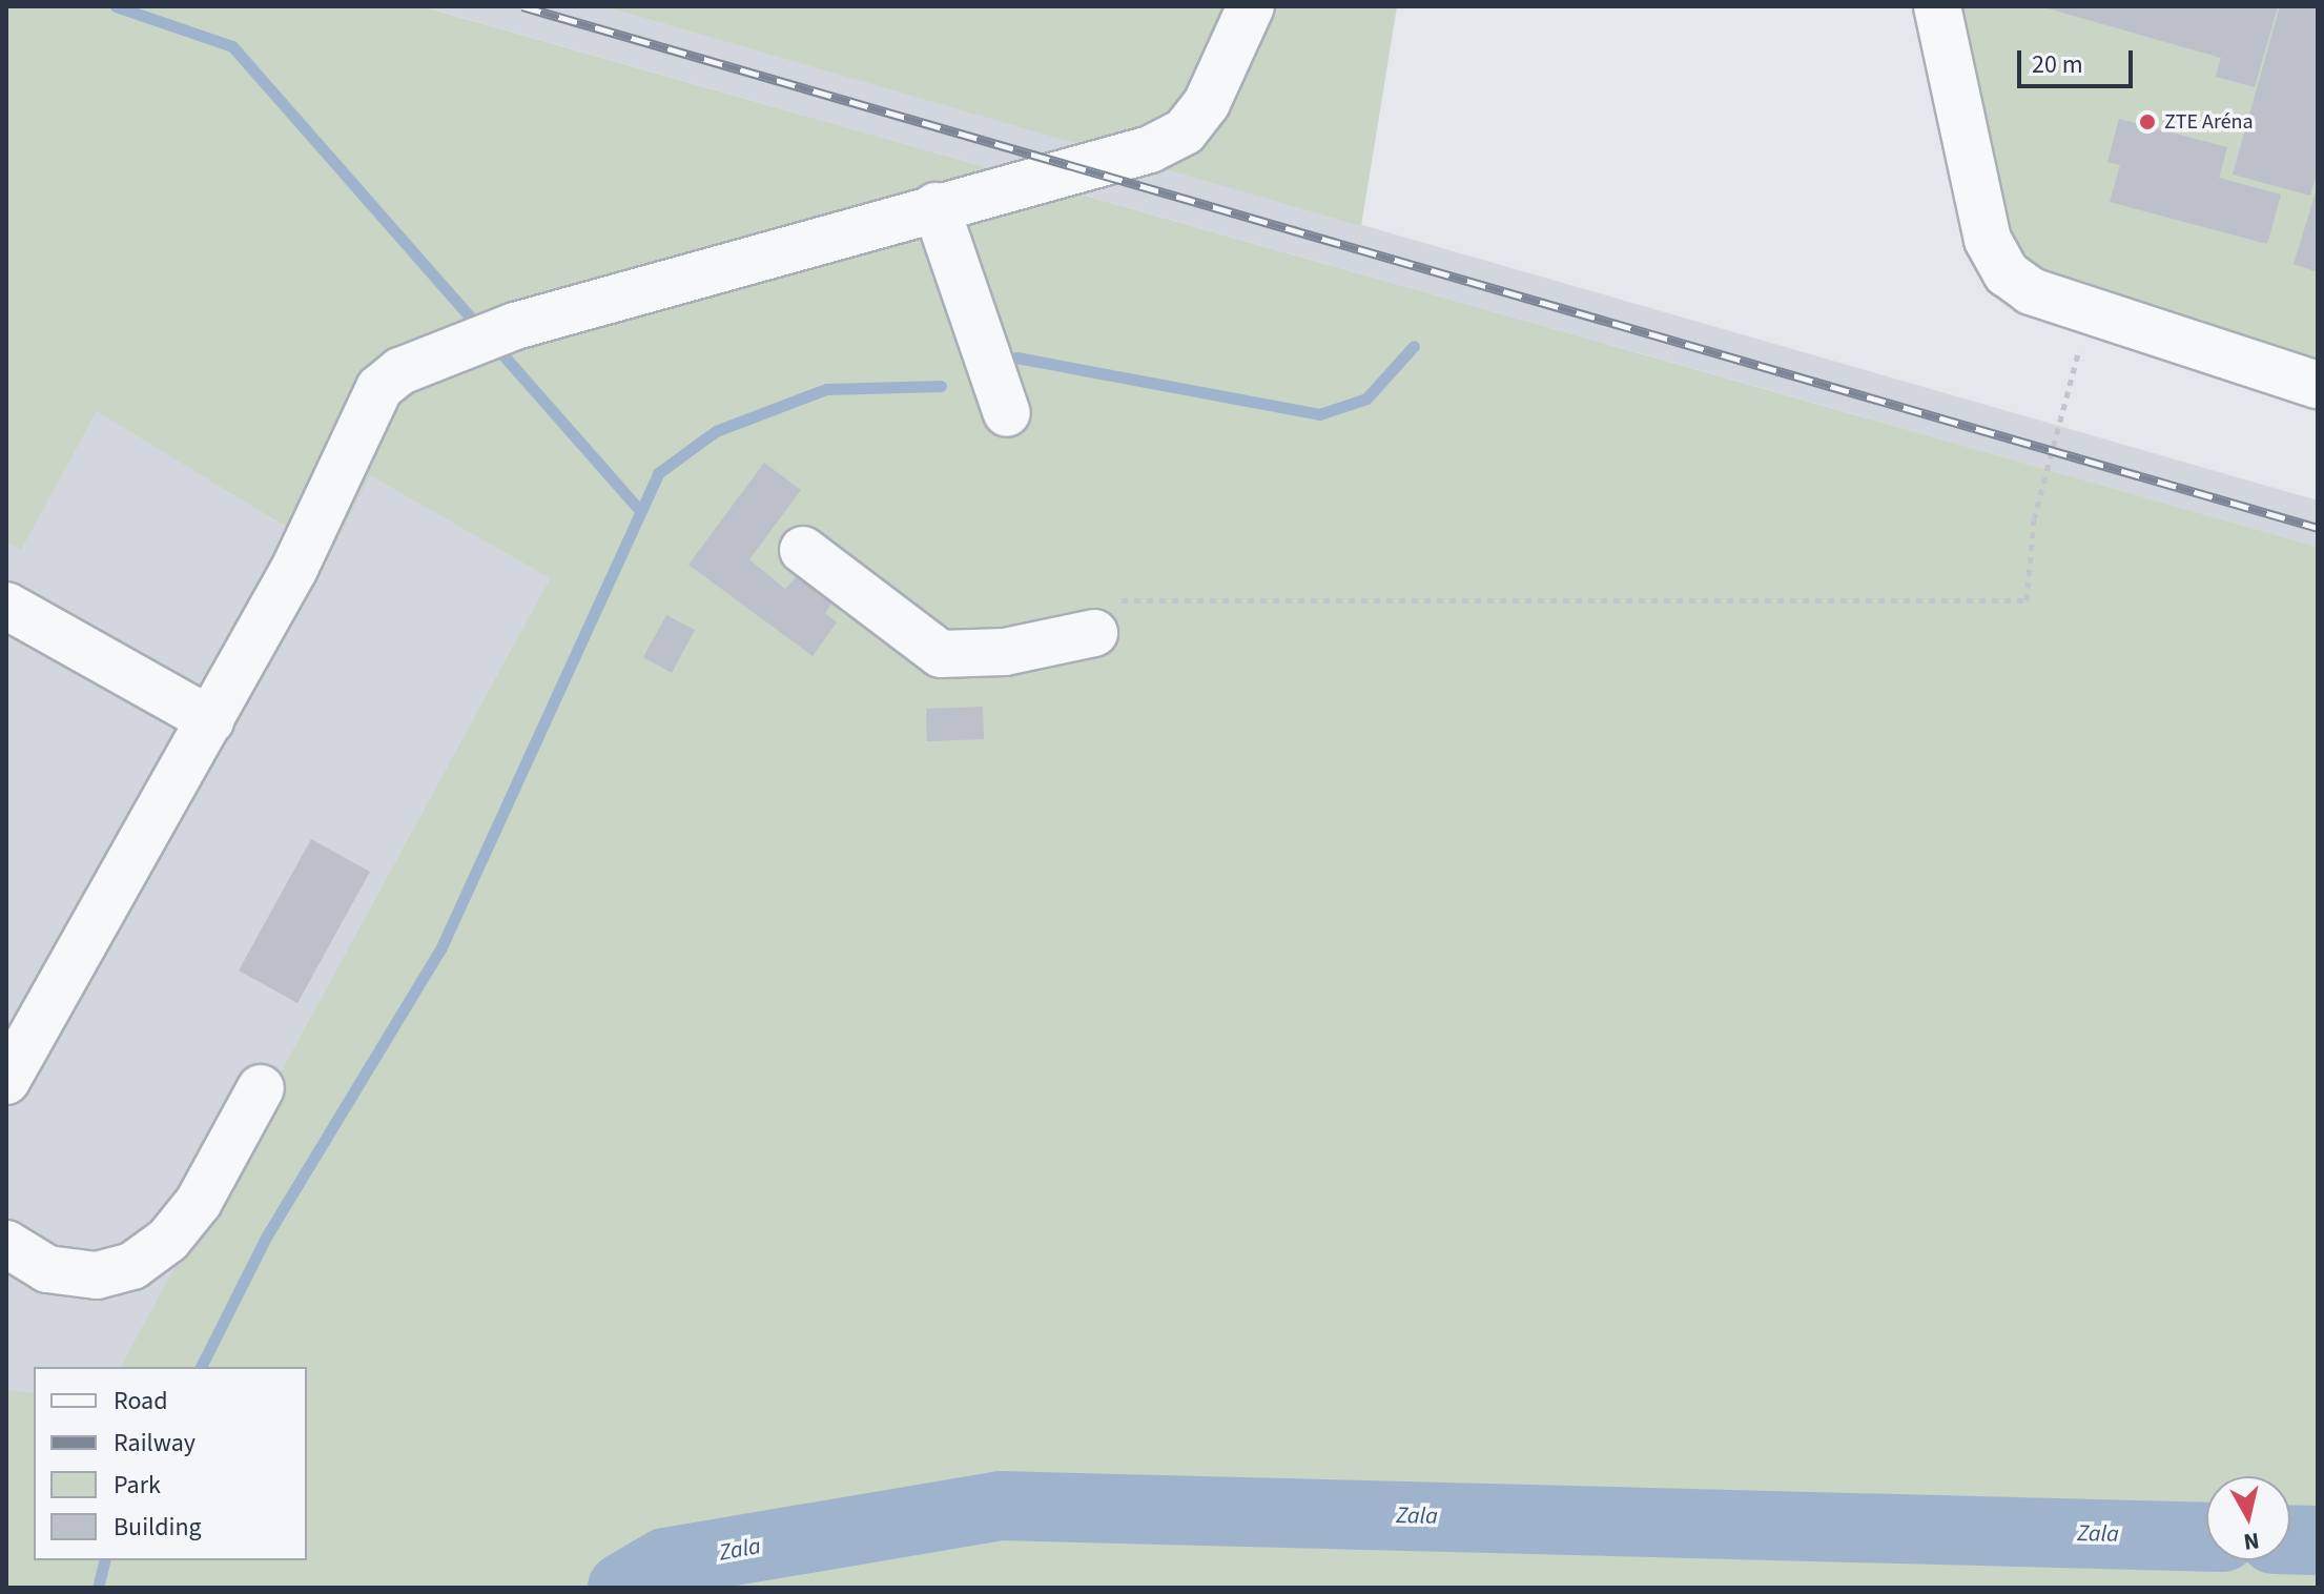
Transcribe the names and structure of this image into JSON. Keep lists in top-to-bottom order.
{
  "water": ["Zala"],
  "places": ["ZTE Aréna"],
  "legend": [
    "Road",
    "Railway",
    "Park",
    "Building"
  ],
  "scale_bar": "20 m",
  "north": "bottom"
}
